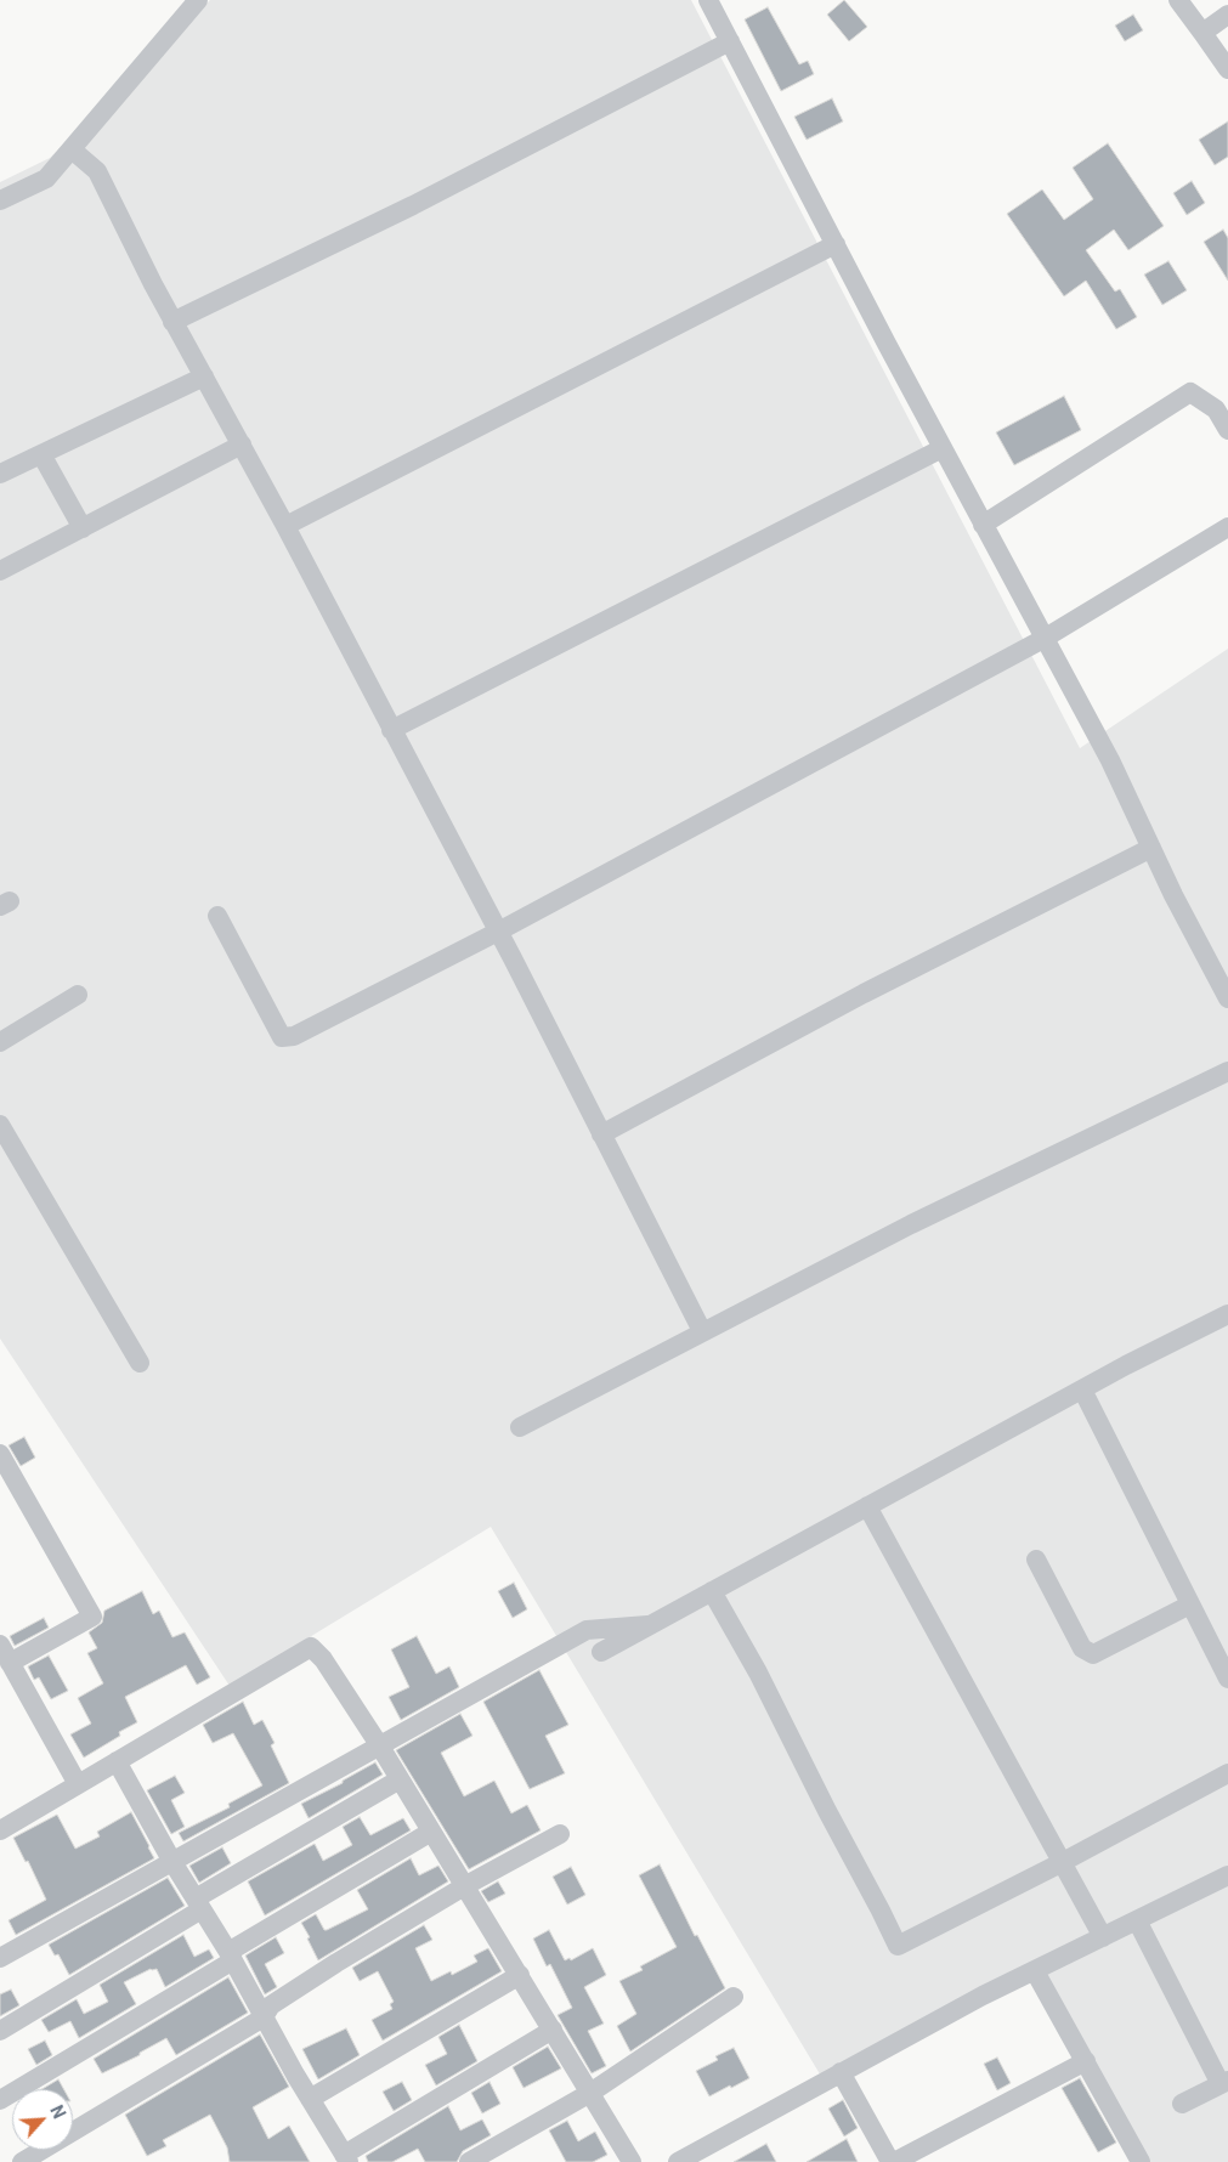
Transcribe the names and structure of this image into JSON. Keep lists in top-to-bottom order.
{
  "north": "top right"
}
